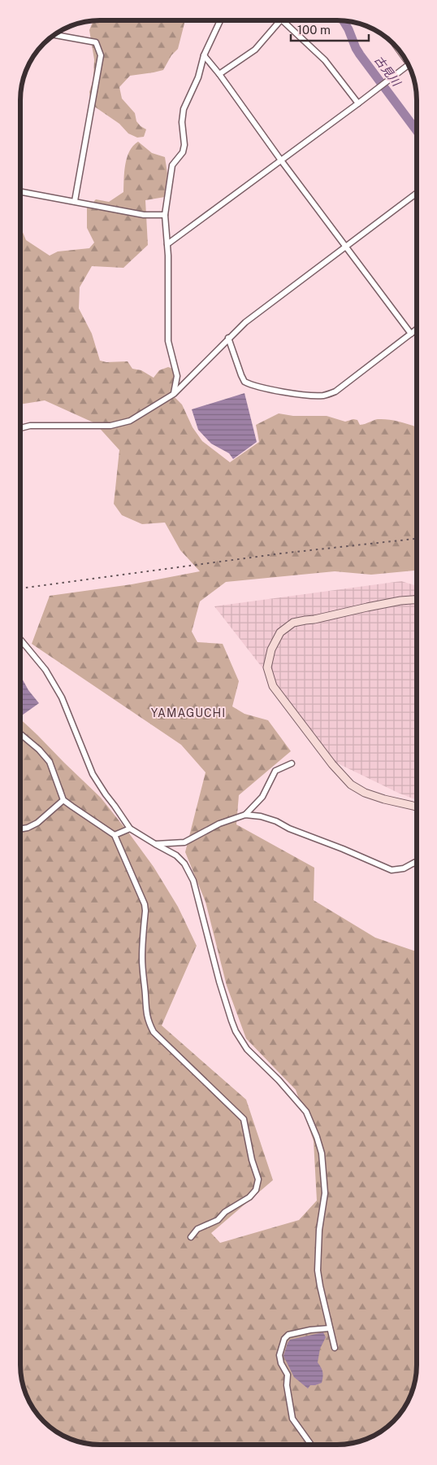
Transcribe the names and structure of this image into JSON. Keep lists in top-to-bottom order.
{
  "districts": ["YAMAGUCHI"],
  "water": ["古見川"],
  "scale_bar": "100 m"
}
